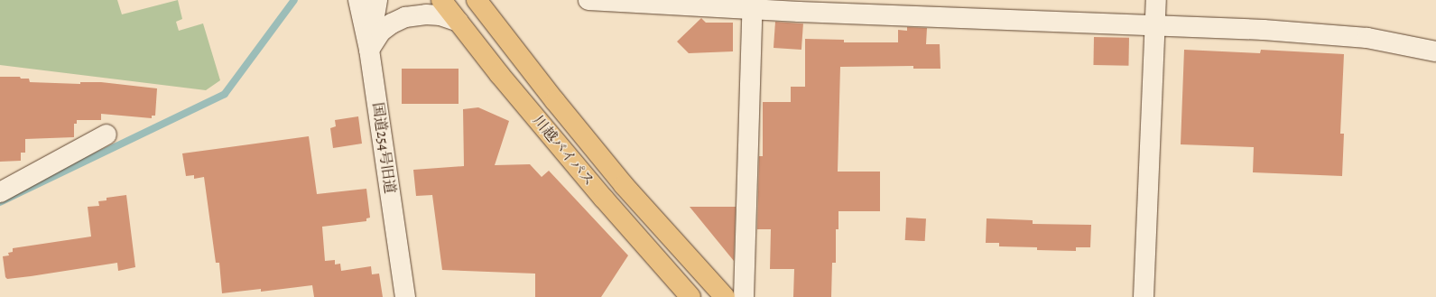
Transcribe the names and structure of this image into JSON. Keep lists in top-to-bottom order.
{
  "streets": {
    "highway": ["川越バイパス"],
    "street": ["国道254号旧道"]
  }
}
